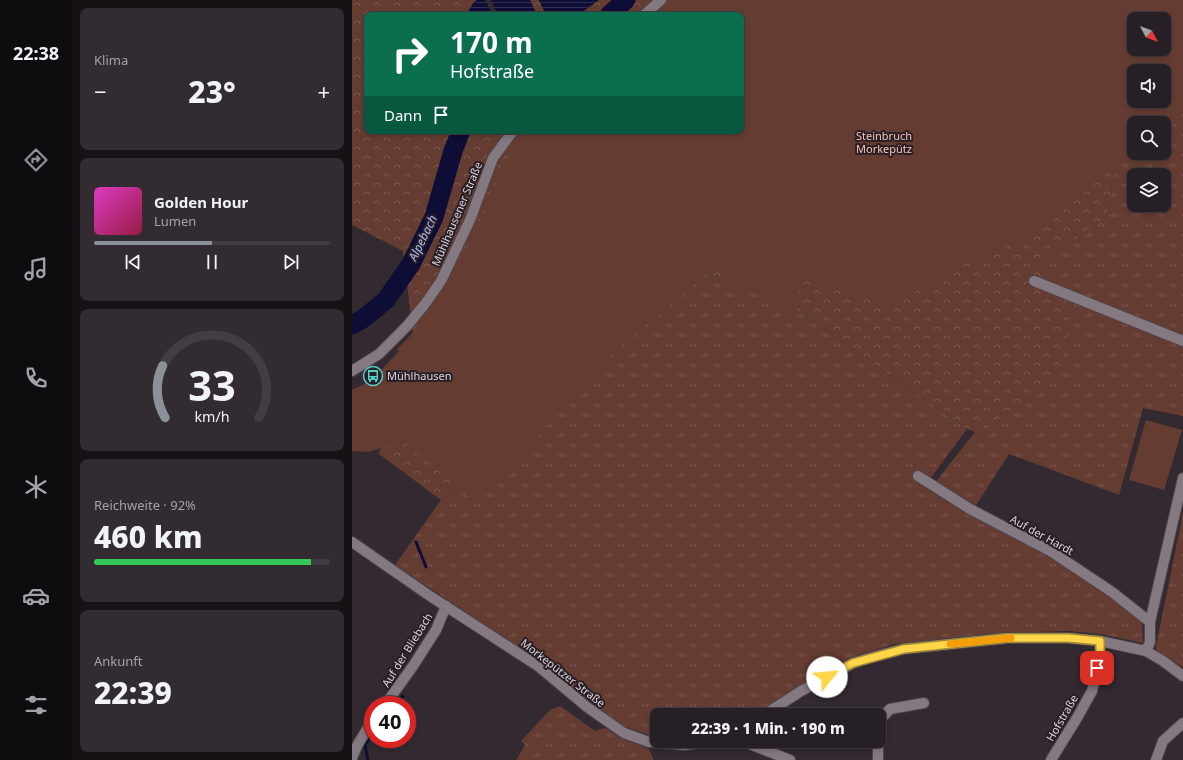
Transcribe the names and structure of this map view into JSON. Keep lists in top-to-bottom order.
{
  "streets": {
    "street": [
      "Mühlhausener Straße",
      "Auf der Hardt",
      "Auf der Bliebach",
      "Morkepützer Straße",
      "Hofstraße"
    ]
  },
  "crossings": [
    ["Auf der Bliebach", "Morkepützer Straße"]
  ],
  "water": ["Alpebach"],
  "parks": ["Steinbruch Morkepütz"],
  "places": {
    "bus stop": ["Mühlhausen"]
  },
  "north": "bottom right",
  "page": {
    "tabs": "22:38",
    "tile": [
      "Klima",
      ["Reichweite · 92%", "460 km"],
      ["Ankunft", "22:39"]
    ],
    "turn": ["170 m", "Hofstraße"],
    "heat": ["−", "23°", "+"],
    "then": "Dann",
    "song": ["Golden Hour", "Lumen"],
    "limit": "40",
    "trip": "22:39 · 1 Min. · 190 m",
    "gauge": ["33", "km/h"]
  }
}
